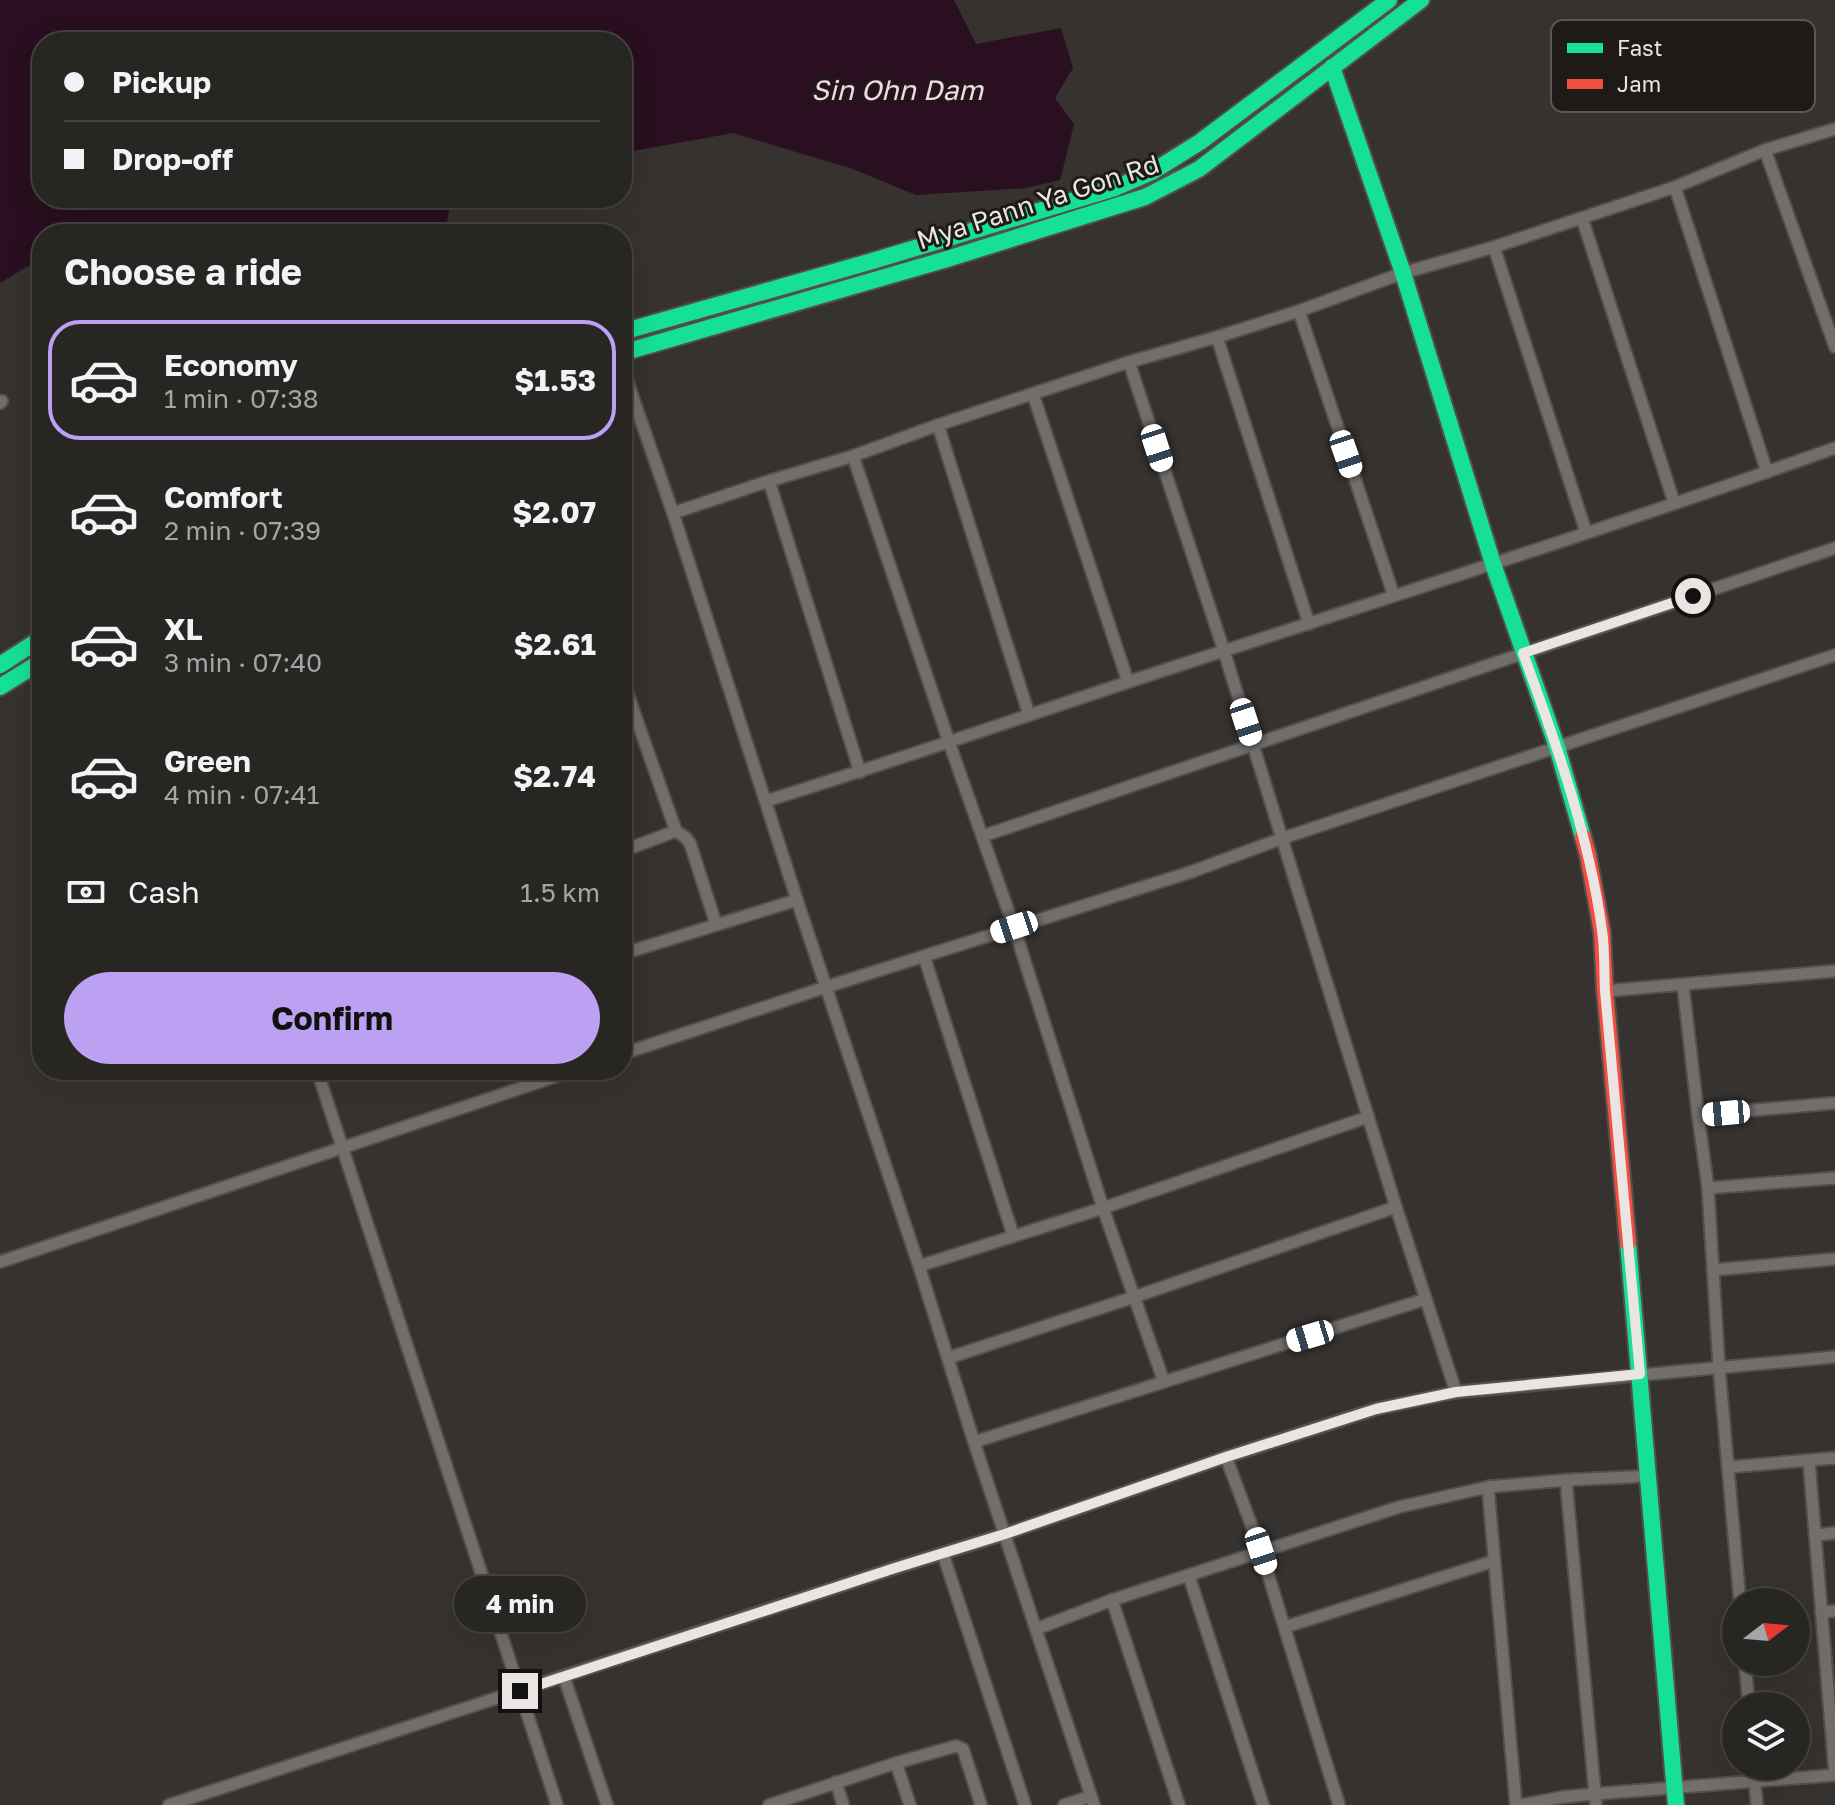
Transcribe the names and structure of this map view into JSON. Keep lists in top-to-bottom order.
{
  "streets": {
    "main road": ["Mya Pann Ya Gon Rd"]
  },
  "water": ["Sin Ohn Dam"],
  "legend": ["Fast", "Jam"],
  "north": "right",
  "page": {
    "banner": ["Pickup", "Drop-off"],
    "heading": "Choose a ride",
    "list": [
      {
        "name": "Economy",
        "note": "1 min · 07:38",
        "value": "$1.53"
      },
      {
        "name": "Comfort",
        "note": "2 min · 07:39",
        "value": "$2.07"
      },
      {
        "name": "XL",
        "note": "3 min · 07:40",
        "value": "$2.61"
      },
      {
        "name": "Green",
        "note": "4 min · 07:41",
        "value": "$2.74"
      }
    ],
    "pay": ["Cash", "1.5 km"],
    "buttons": "Confirm",
    "bubble": "4 min"
  }
}
